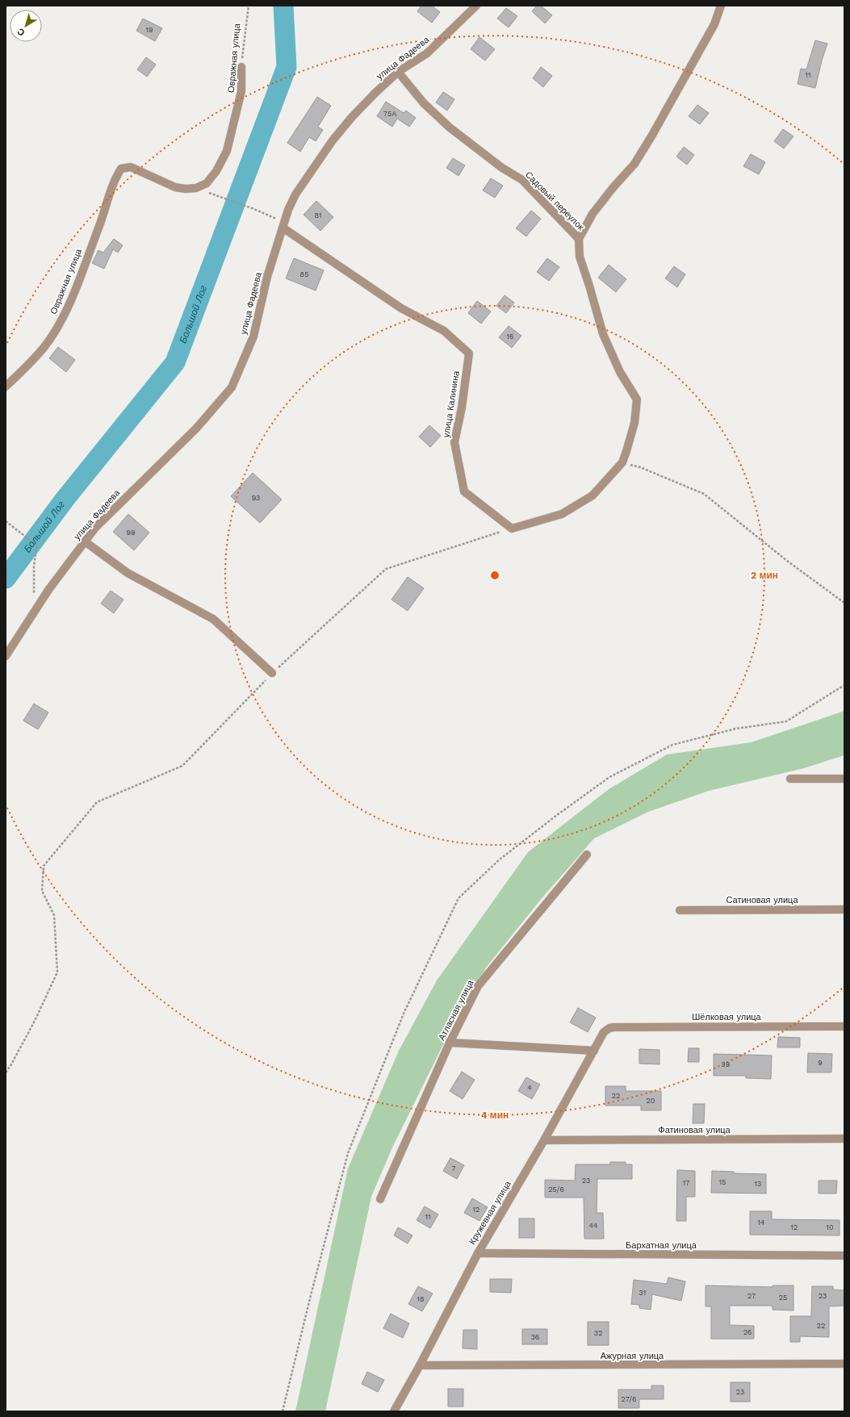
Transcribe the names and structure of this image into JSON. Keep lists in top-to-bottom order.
{
  "streets": {
    "street": [
      "Овражная улица",
      "улица Фадеева",
      "Садовый переулок",
      "улица Калинина",
      "Сатиновая улица",
      "Атласная улица",
      "Шёлковая улица",
      "Фатиновая улица",
      "Кружевная улица",
      "Бархатная улица",
      "Ажурная улица"
    ]
  },
  "crossings": [
    ["улица Фадеева", "Садовый переулок"],
    ["улица Фадеева", "улица Калинина"],
    ["Шёлковая улица", "Кружевная улица"],
    ["Фатиновая улица", "Кружевная улица"],
    ["Кружевная улица", "Бархатная улица"],
    ["Кружевная улица", "Ажурная улица"]
  ],
  "water": ["Большой Лог"],
  "house_numbers": [
    "19",
    "11",
    "75А",
    "81",
    "85",
    "16",
    "93",
    "99",
    "9",
    "39",
    "4",
    "22",
    "20",
    "7",
    "23",
    "15",
    "17",
    "13",
    "25/6",
    "12",
    "11",
    "14",
    "44",
    "12",
    "10",
    "31",
    "27",
    "23",
    "25",
    "18",
    "22",
    "26",
    "32",
    "36",
    "23",
    "27/6"
  ],
  "north": "bottom left",
  "rings": ["2 мин", "4 мин"]
}
